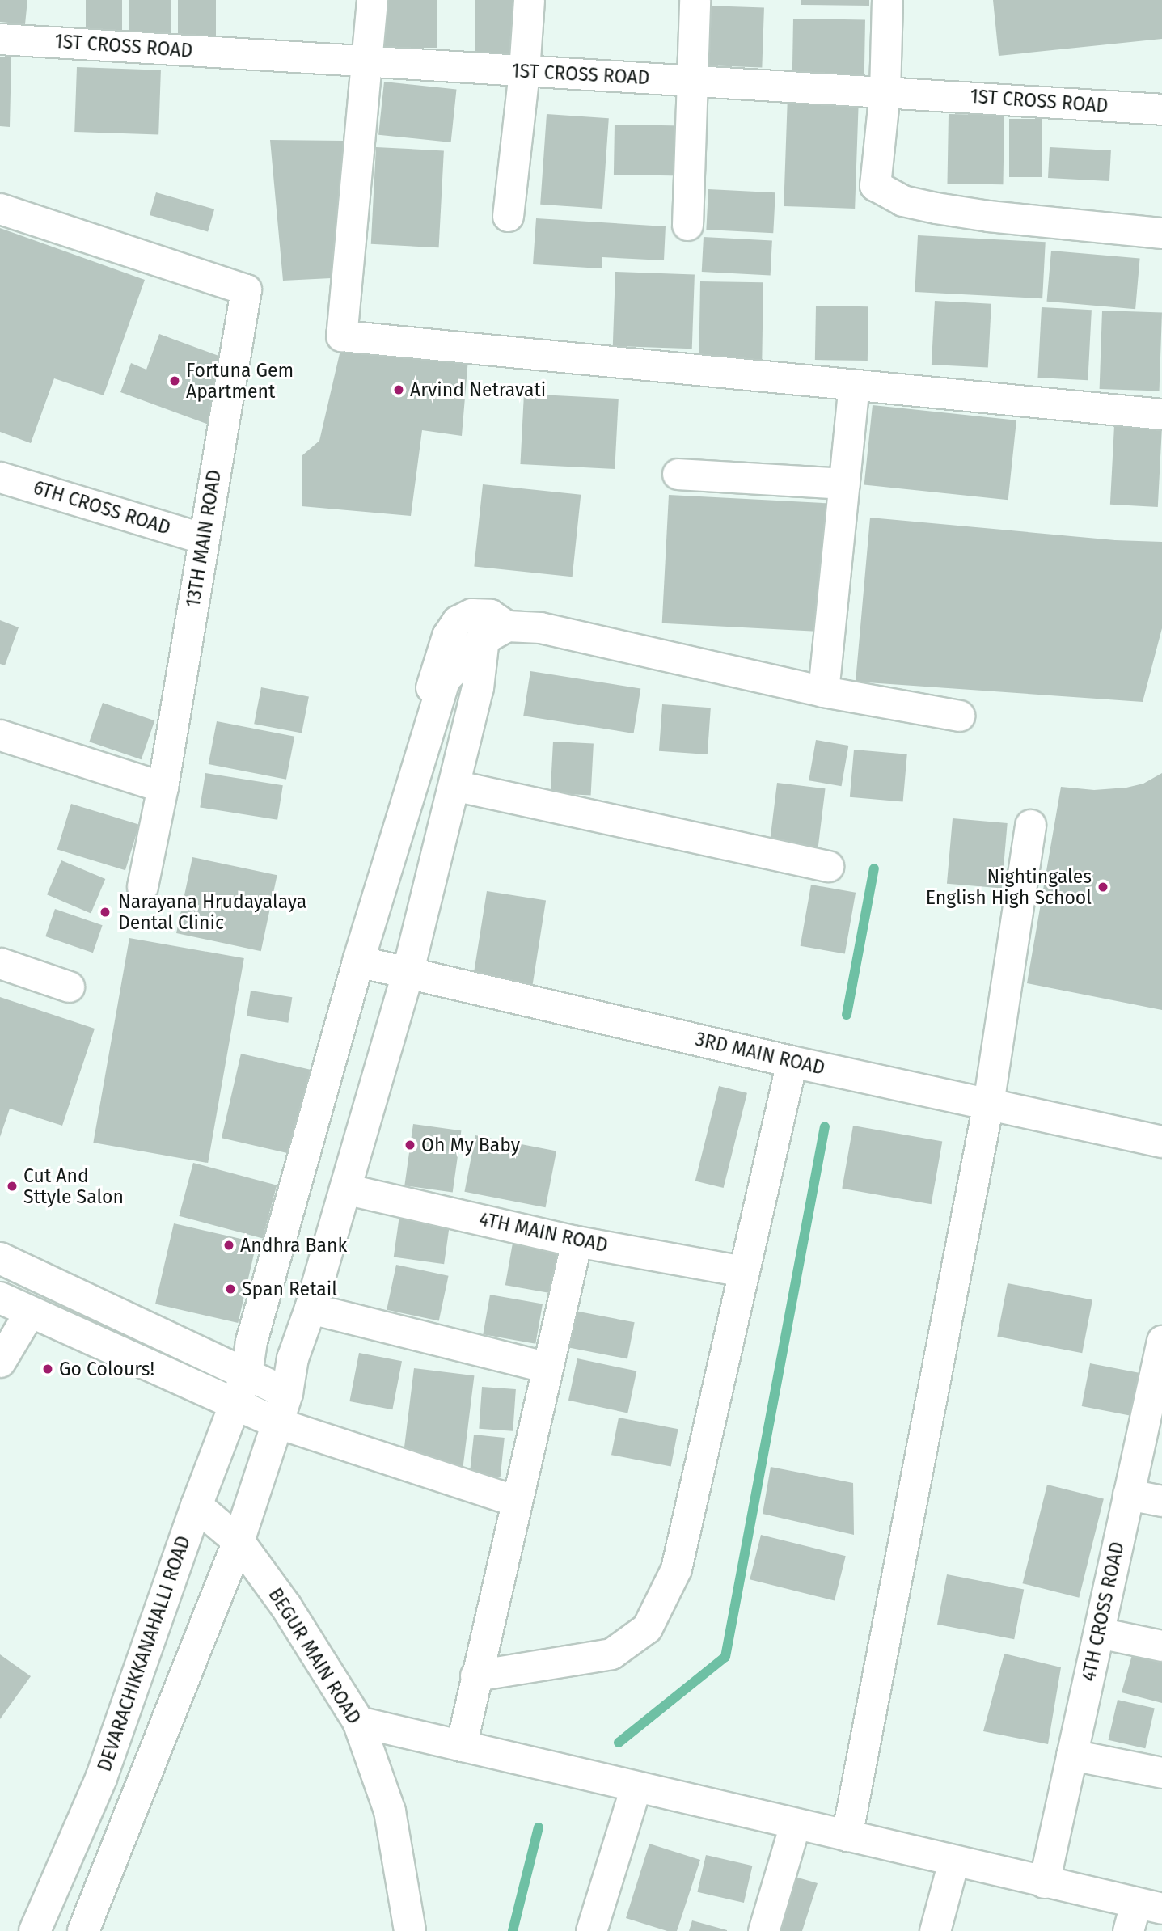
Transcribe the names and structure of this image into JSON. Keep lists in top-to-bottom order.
{
  "streets": {
    "main road": ["3RD MAIN ROAD", "DEVARACHIKKANAHALLI ROAD", "BEGUR MAIN ROAD"],
    "street": [
      "1ST CROSS ROAD",
      "6TH CROSS ROAD",
      "13TH MAIN ROAD",
      "4TH MAIN ROAD",
      "4TH CROSS ROAD"
    ]
  },
  "crossings": [
    ["6TH CROSS ROAD", "13TH MAIN ROAD"],
    ["3RD MAIN ROAD", "DEVARACHIKKANAHALLI ROAD"],
    ["DEVARACHIKKANAHALLI ROAD", "BEGUR MAIN ROAD"]
  ],
  "places": [
    "Fortuna Gem Apartment",
    "Arvind Netravati",
    "Nightingales English High School",
    "Narayana Hrudayalaya Dental Clinic",
    "Oh My Baby",
    "Cut And Sttyle Salon",
    "Andhra Bank",
    "Span Retail",
    "Go Colours!"
  ]
}
